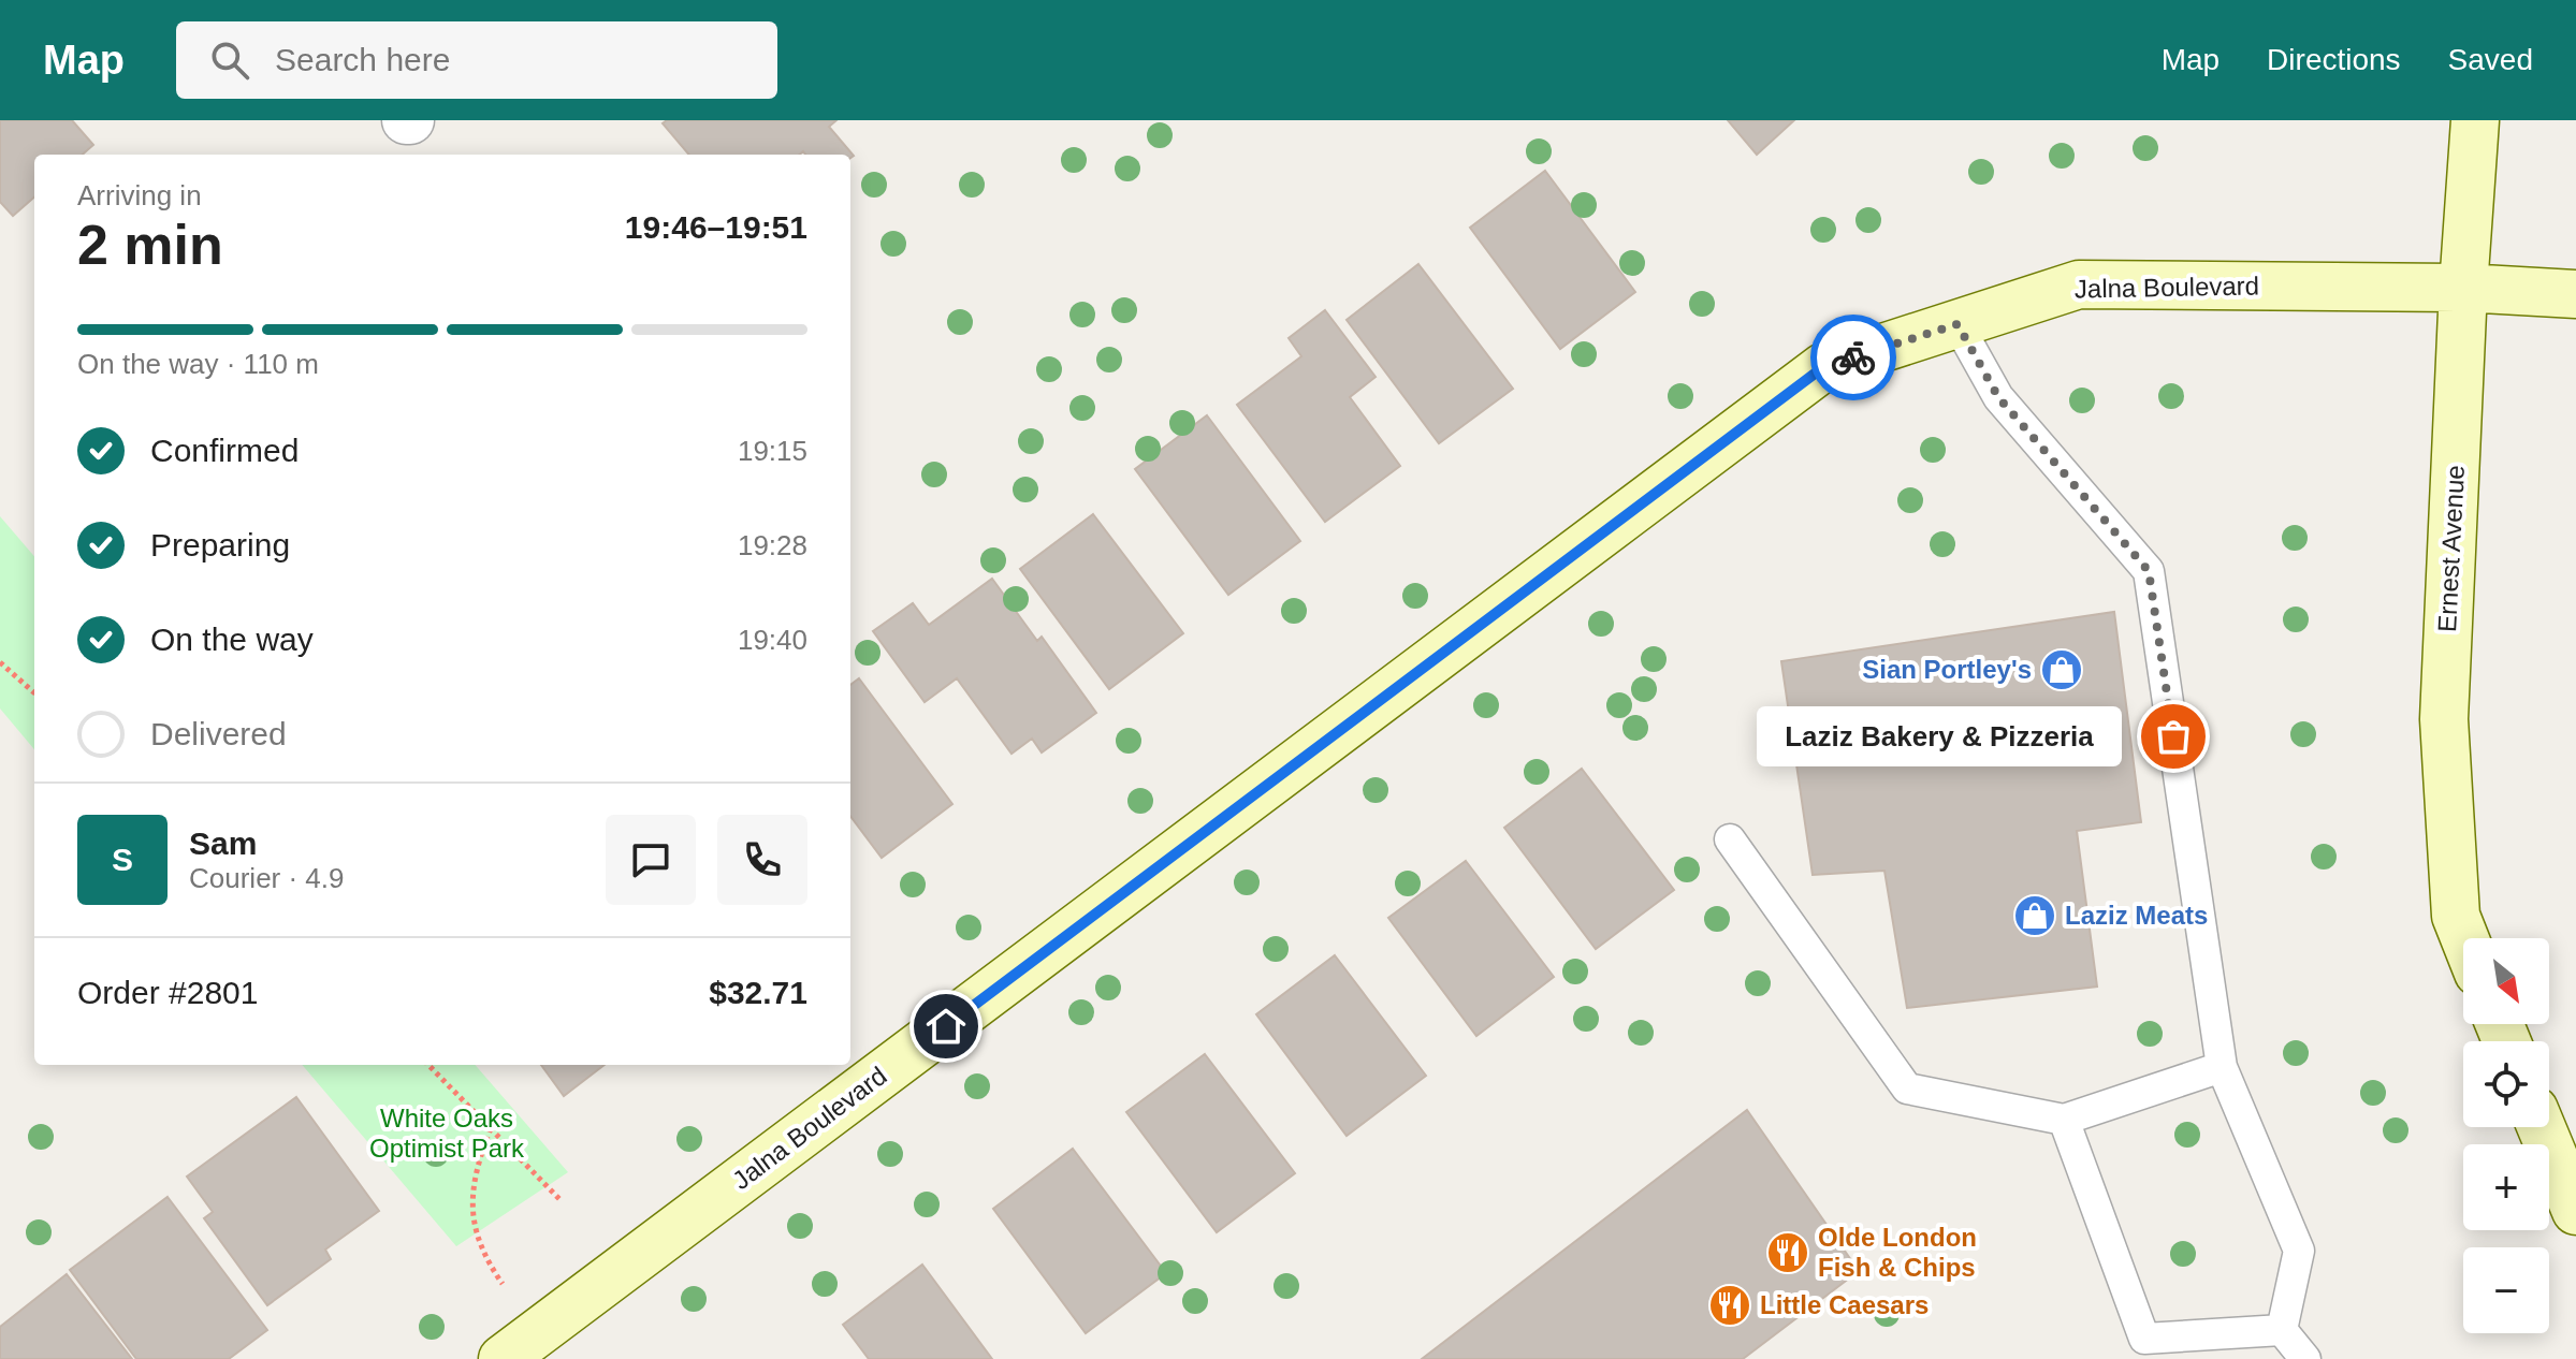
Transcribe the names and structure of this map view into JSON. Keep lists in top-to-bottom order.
{
  "streets": {
    "street": ["Jalna Boulevard", "Ernest Avenue"]
  },
  "crossings": [
    ["Jalna Boulevard", "Ernest Avenue"]
  ],
  "parks": ["White Oaks Optimist Park"],
  "places": {
    "shop": ["Sian Portley's", "Laziz Meats"],
    "other": ["Laziz Bakery & Pizzeria"],
    "restaurant": ["Olde London Fish & Chips", "Little Caesars"]
  },
  "north": "bottom right",
  "page": {
    "header": "Map",
    "search": "Search here",
    "nav": ["Map", "Directions", "Saved"],
    "heading": ["2 min", "Arriving in", "19:46–19:51"],
    "panel": [
      "Sam",
      "Courier · 4.9",
      "Order #2801",
      "$32.71"
    ],
    "bar": "On the way · 110 m",
    "list": [
      ["Confirmed", "19:15"],
      ["Preparing", "19:28"],
      ["On the way", "19:40"],
      "Delivered"
    ],
    "bubble": "Laziz Bakery & Pizzeria",
    "round": "S",
    "map_buttons": ["+", "−"]
  }
}
